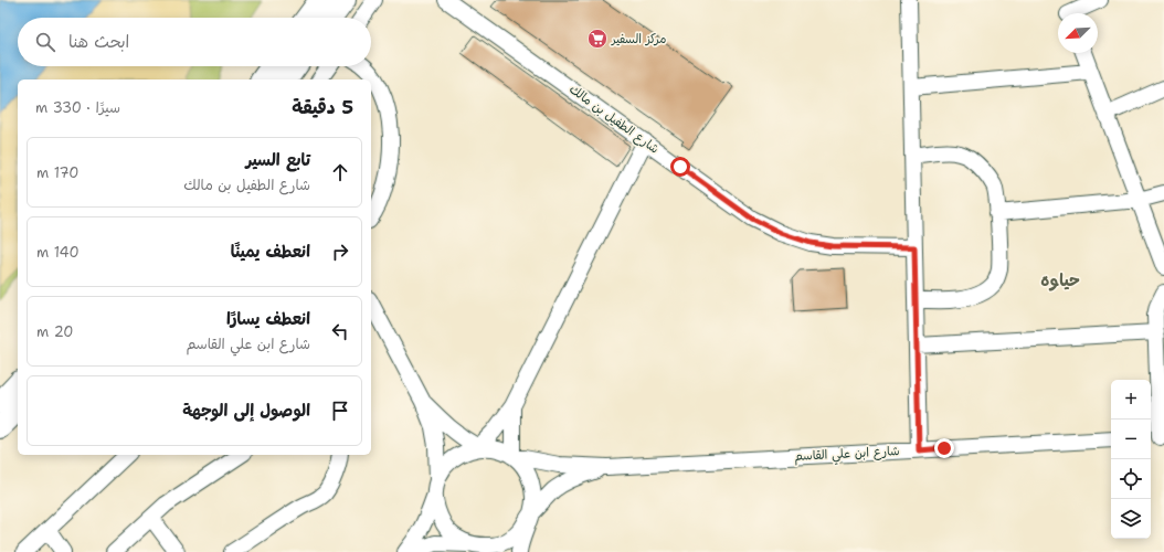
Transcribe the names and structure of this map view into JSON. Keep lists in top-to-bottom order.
{
  "streets": {
    "street": ["شارع الطفيل بن مالك", "شارع ابن علي القاسم"]
  },
  "districts": ["حياوه"],
  "places": {
    "supermarket": ["مركز السفير"]
  },
  "north": "bottom left",
  "page": {
    "search": "ابحث هنا",
    "heading": ["5 دقيقة", "سيرًا · 330 m"],
    "list": [
      ["تابع السير", "شارع الطفيل بن مالك", "170 m"],
      ["انعطف يمينًا", "140 m"],
      ["انعطف يسارًا", "شارع ابن علي القاسم", "20 m"],
      "الوصول إلى الوجهة"
    ],
    "map_buttons": ["+", "−"]
  }
}
